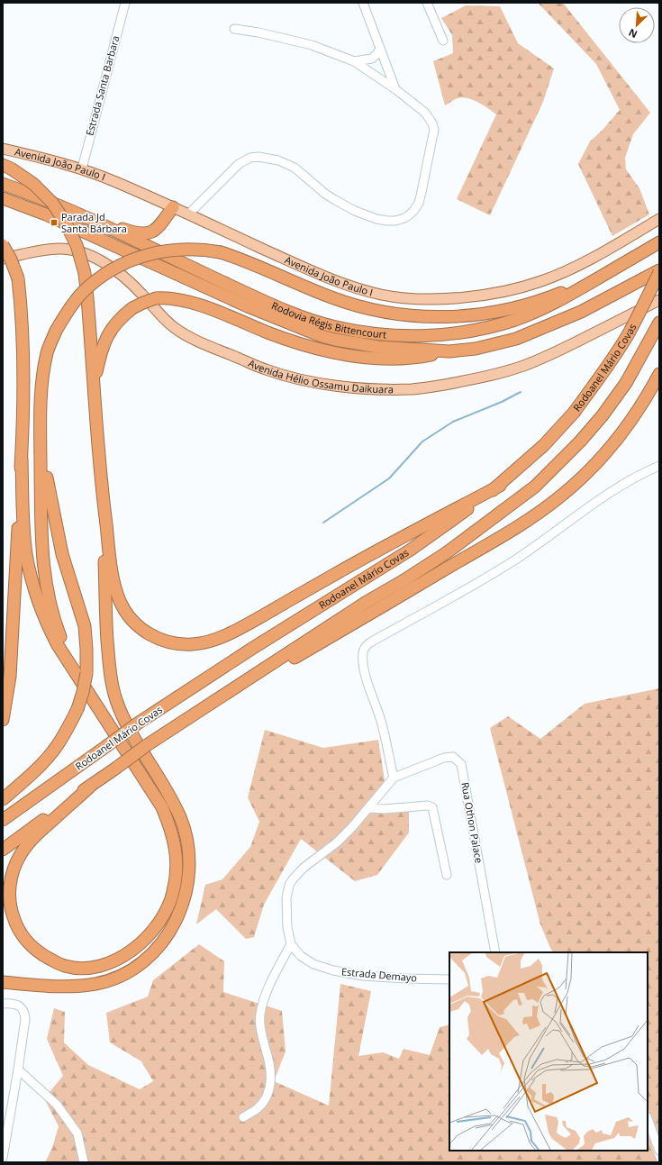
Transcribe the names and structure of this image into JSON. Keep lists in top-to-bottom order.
{
  "streets": {
    "highway": ["Rodovia Régis Bittencourt", "Rodoanel Mário Covas"],
    "main road": ["Avenida João Paulo I", "Avenida Hélio Ossamu Daikuara"],
    "street": ["Estrada Santa Barbara", "Rua Othon Palace", "Estrada Demayo"]
  },
  "crossings": [
    ["Estrada Santa Barbara", "Avenida João Paulo I"],
    ["Rodovia Régis Bittencourt", "Rodoanel Mário Covas"]
  ],
  "places": {
    "transit": ["Parada Jd Santa Bárbara"]
  },
  "north": "bottom left"
}
